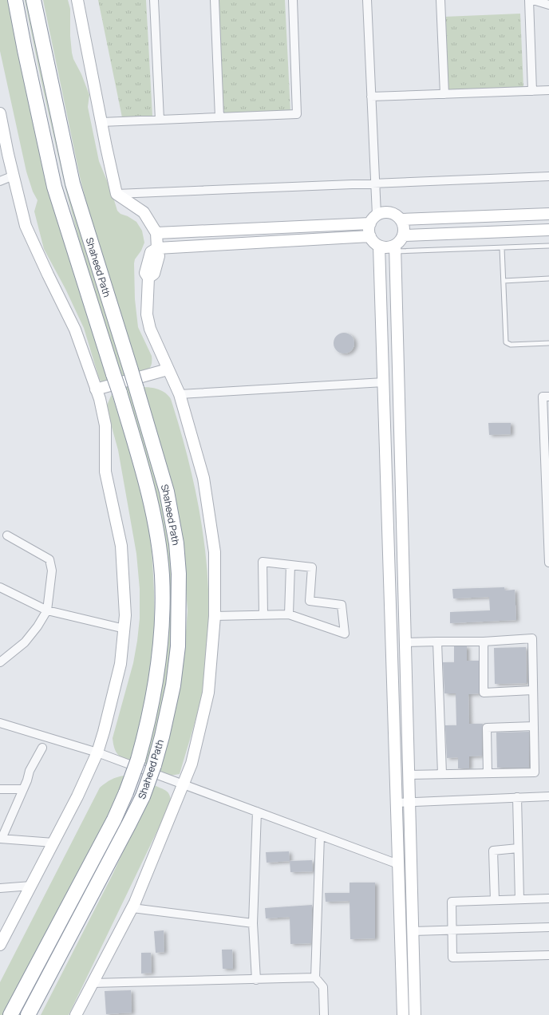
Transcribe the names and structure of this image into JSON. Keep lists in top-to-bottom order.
{
  "streets": {
    "highway": ["Shaheed Path"]
  }
}
